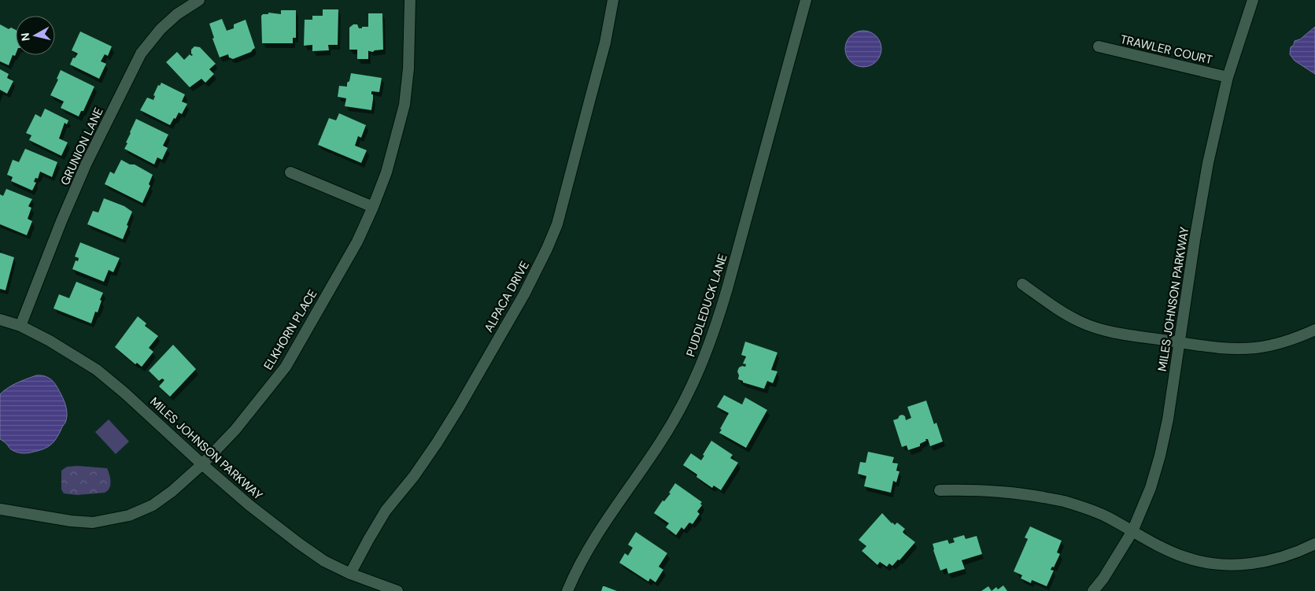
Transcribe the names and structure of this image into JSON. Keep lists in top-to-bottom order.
{
  "streets": {
    "street": [
      "TRAWLER COURT",
      "GRUNION LANE",
      "ALPACA DRIVE",
      "MILES JOHNSON PARKWAY",
      "PUDDLEDUCK LANE",
      "ELKHORN PLACE"
    ]
  },
  "crossings": [
    ["TRAWLER COURT", "MILES JOHNSON PARKWAY"],
    ["GRUNION LANE", "MILES JOHNSON PARKWAY"],
    ["ALPACA DRIVE", "MILES JOHNSON PARKWAY"],
    ["MILES JOHNSON PARKWAY", "ELKHORN PLACE"]
  ],
  "north": "left"
}
